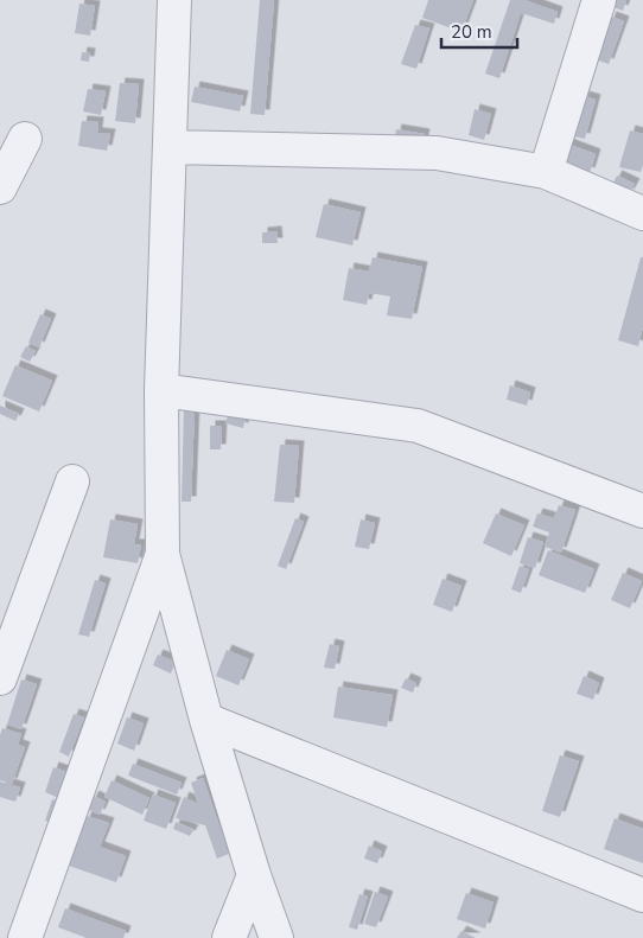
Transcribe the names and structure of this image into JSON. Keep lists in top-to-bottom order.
{
  "scale_bar": "20 m"
}
